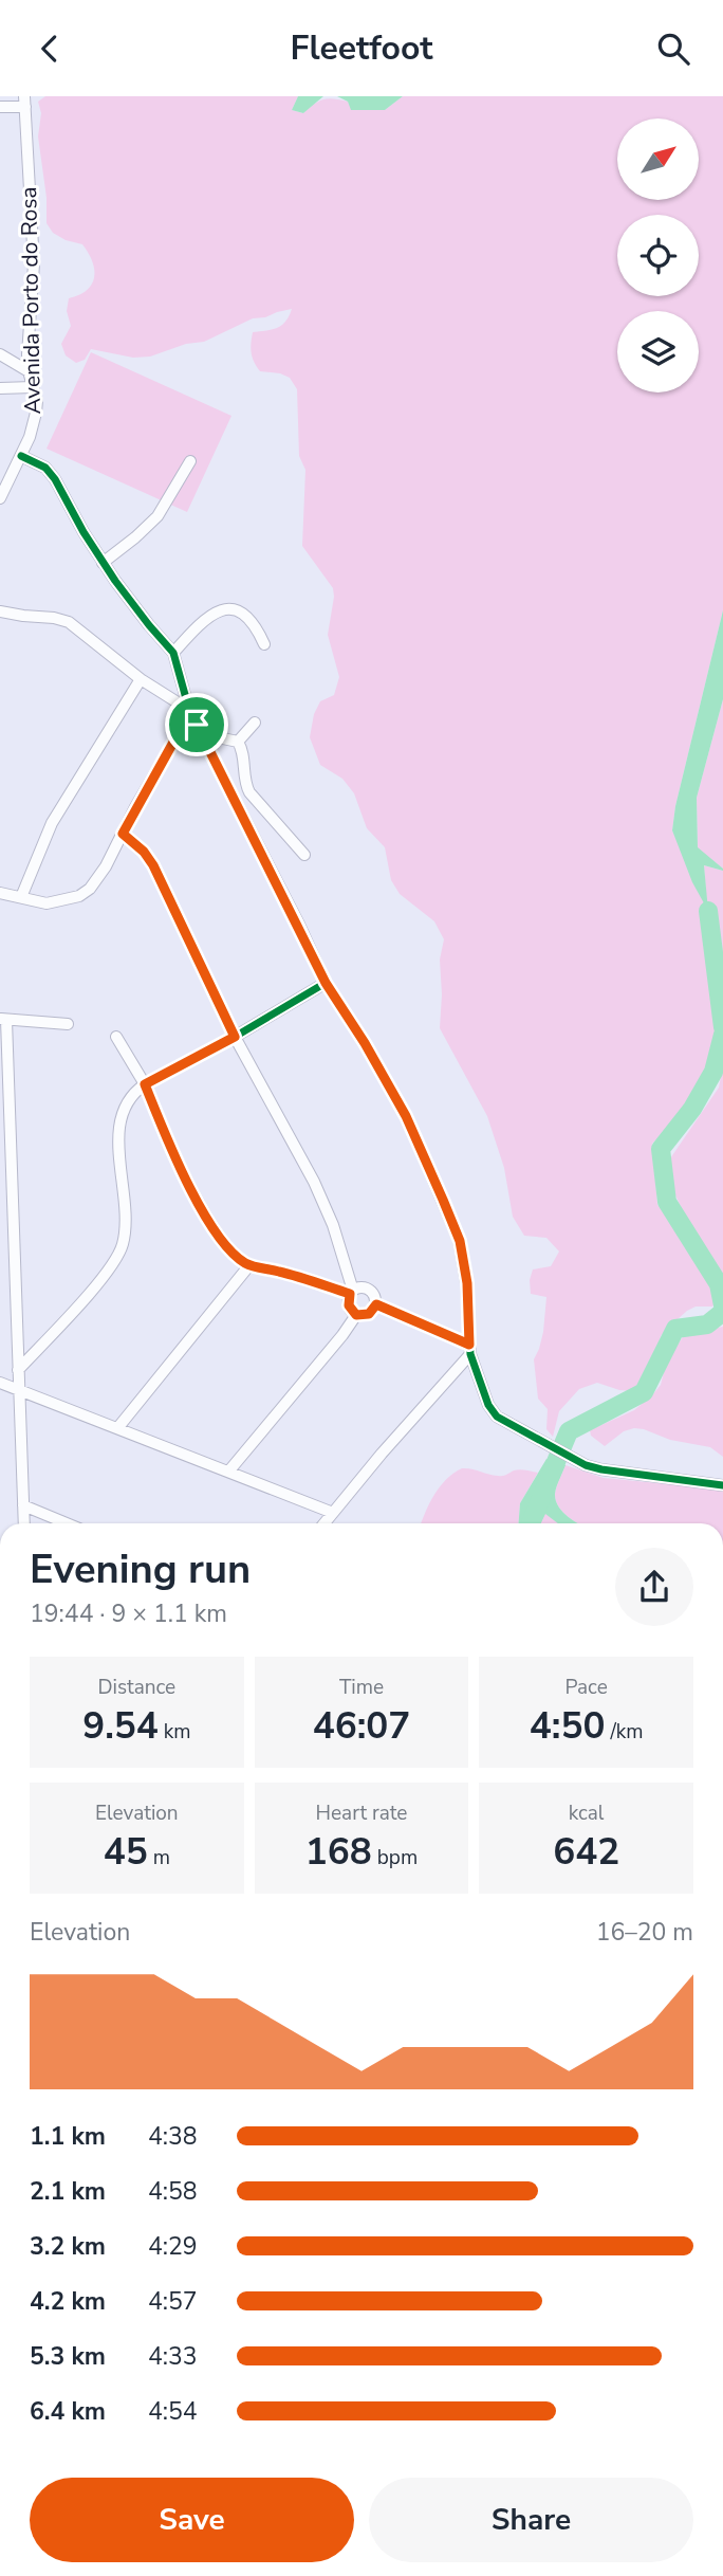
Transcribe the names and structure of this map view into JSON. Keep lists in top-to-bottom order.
{
  "streets": {
    "street": ["Avenida Porto do Rosa"]
  },
  "north": "top right",
  "page": {
    "header": "Fleetfoot",
    "heading": ["Evening run", "19:44 · 9 × 1.1 km"],
    "stats": [
      ["Distance", "9.54 km"],
      ["Time", "46:07"],
      ["Pace", "4:50 /km"],
      ["Elevation", "45 m"],
      ["Heart rate", "168 bpm"],
      ["kcal", "642"]
    ],
    "chart": ["Elevation", "16–20 m"],
    "list": [
      {
        "name": "1.1 km",
        "note": "4:38"
      },
      {
        "name": "2.1 km",
        "note": "4:58"
      },
      {
        "name": "3.2 km",
        "note": "4:29"
      },
      {
        "name": "4.2 km",
        "note": "4:57"
      },
      {
        "name": "5.3 km",
        "note": "4:33"
      },
      {
        "name": "6.4 km",
        "note": "4:54"
      }
    ],
    "buttons": ["Save", "Share"]
  }
}
